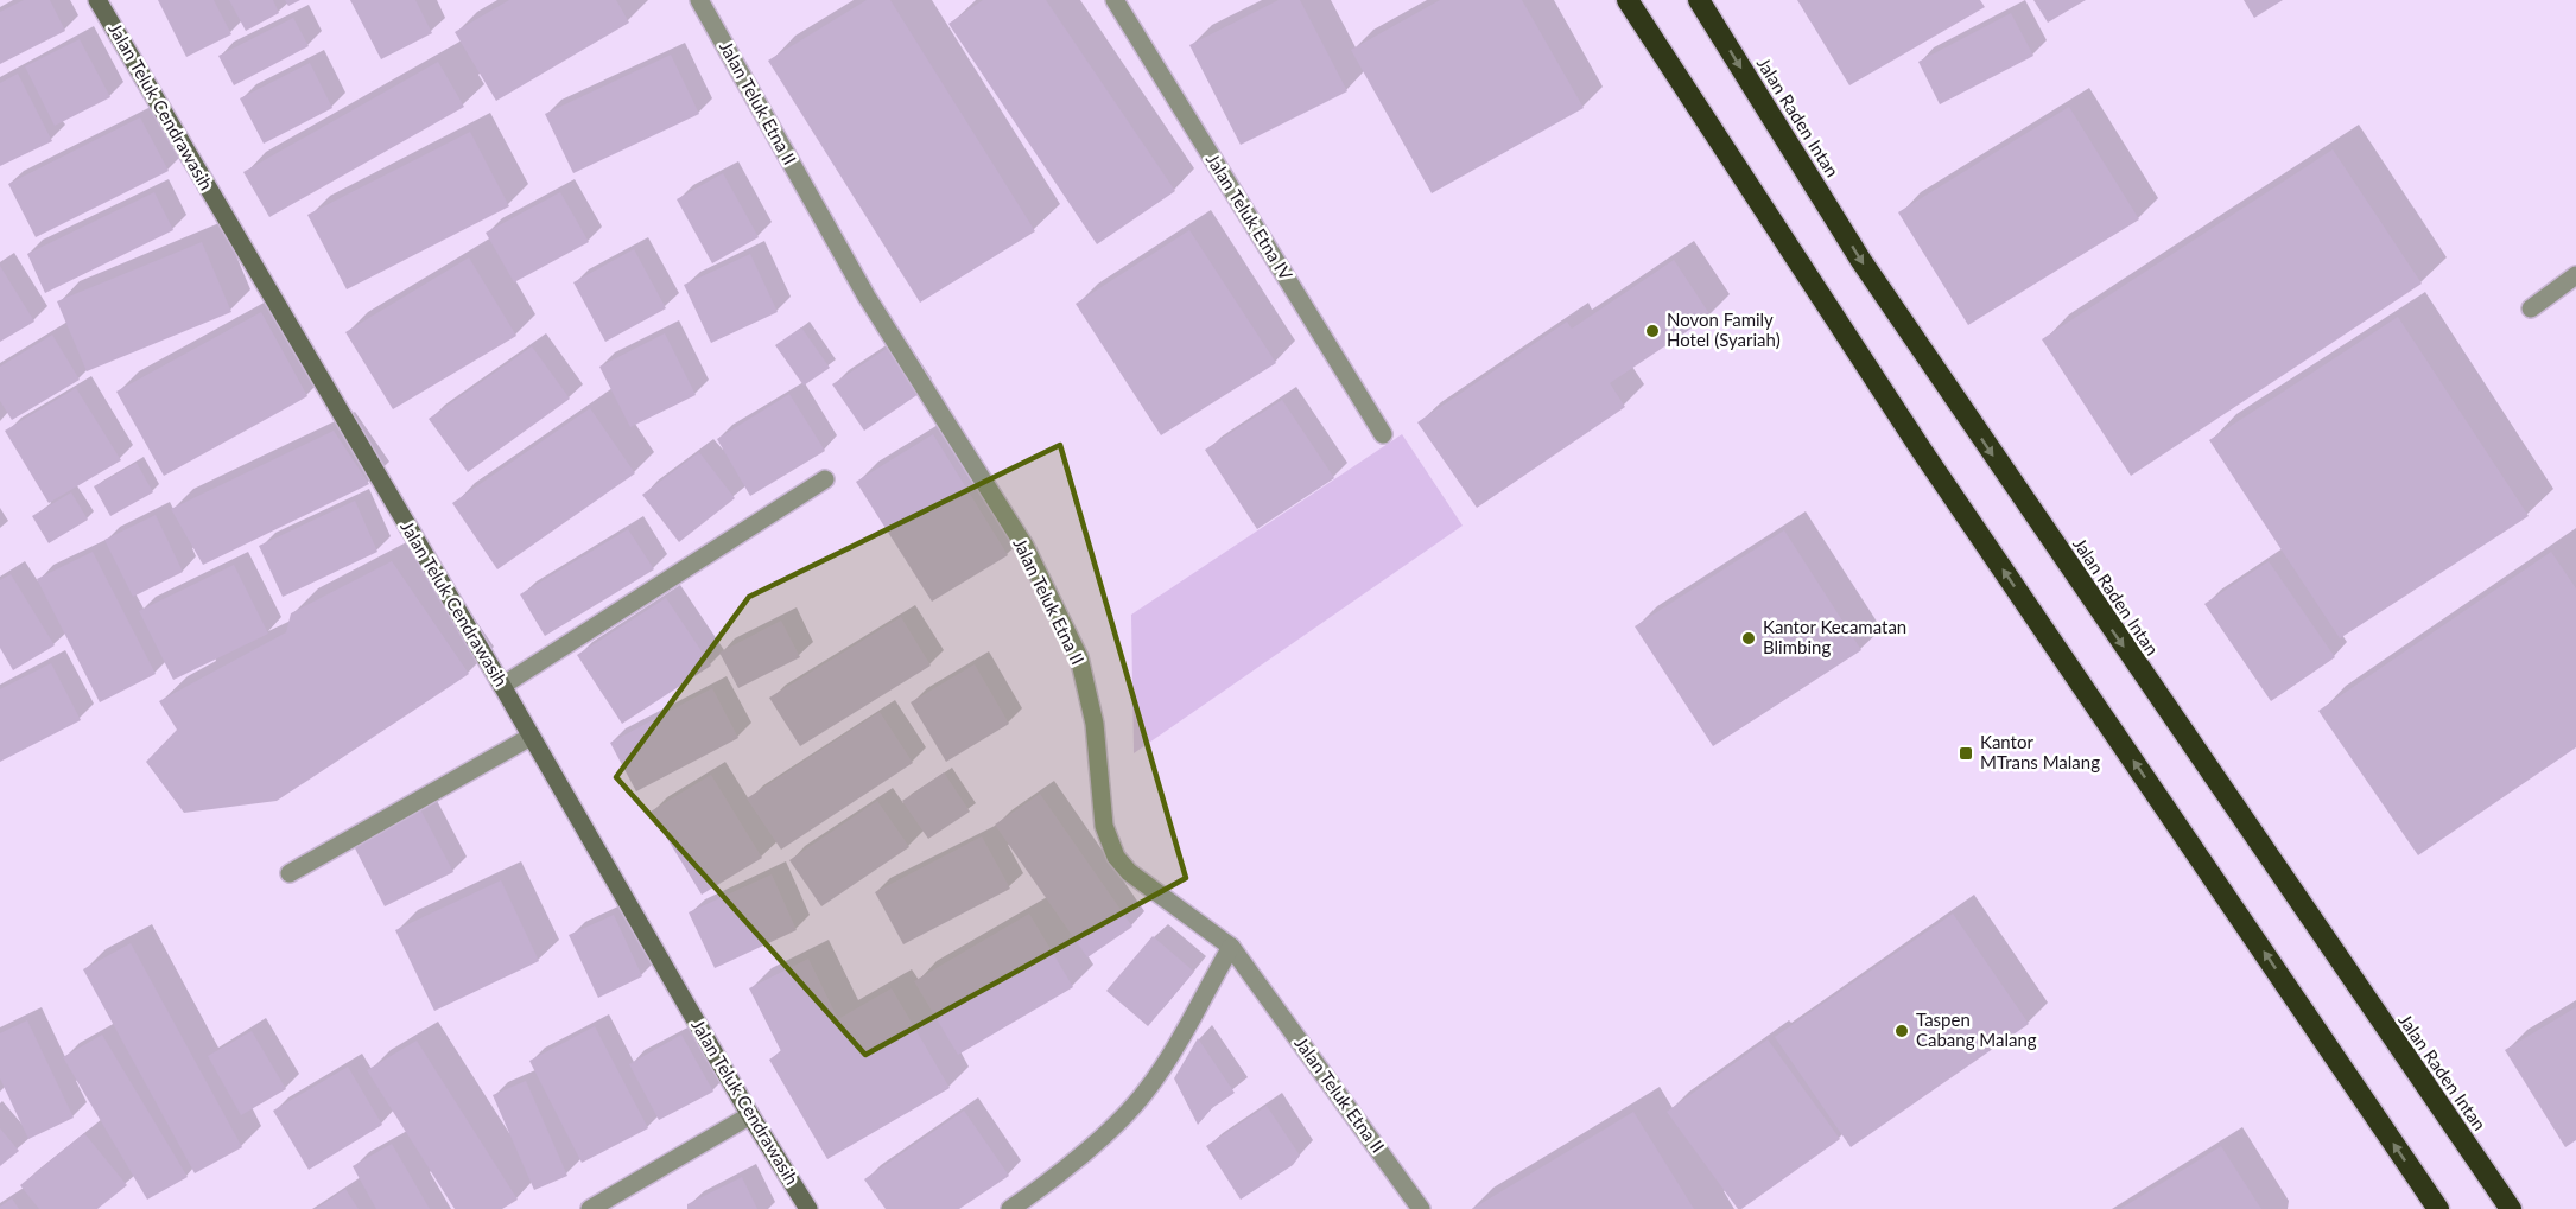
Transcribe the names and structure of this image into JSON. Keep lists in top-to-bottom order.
{
  "streets": {
    "highway": ["Jalan Raden Intan"],
    "street": ["Jalan Teluk Etna II", "Jalan Teluk Cendrawasih", "Jalan Teluk Etna IV"]
  },
  "places": {
    "other": ["Novon Family Hotel (Syariah)", "Kantor Kecamatan Blimbing", "Taspen Cabang Malang"],
    "transit": ["Kantor MTrans Malang"]
  }
}
